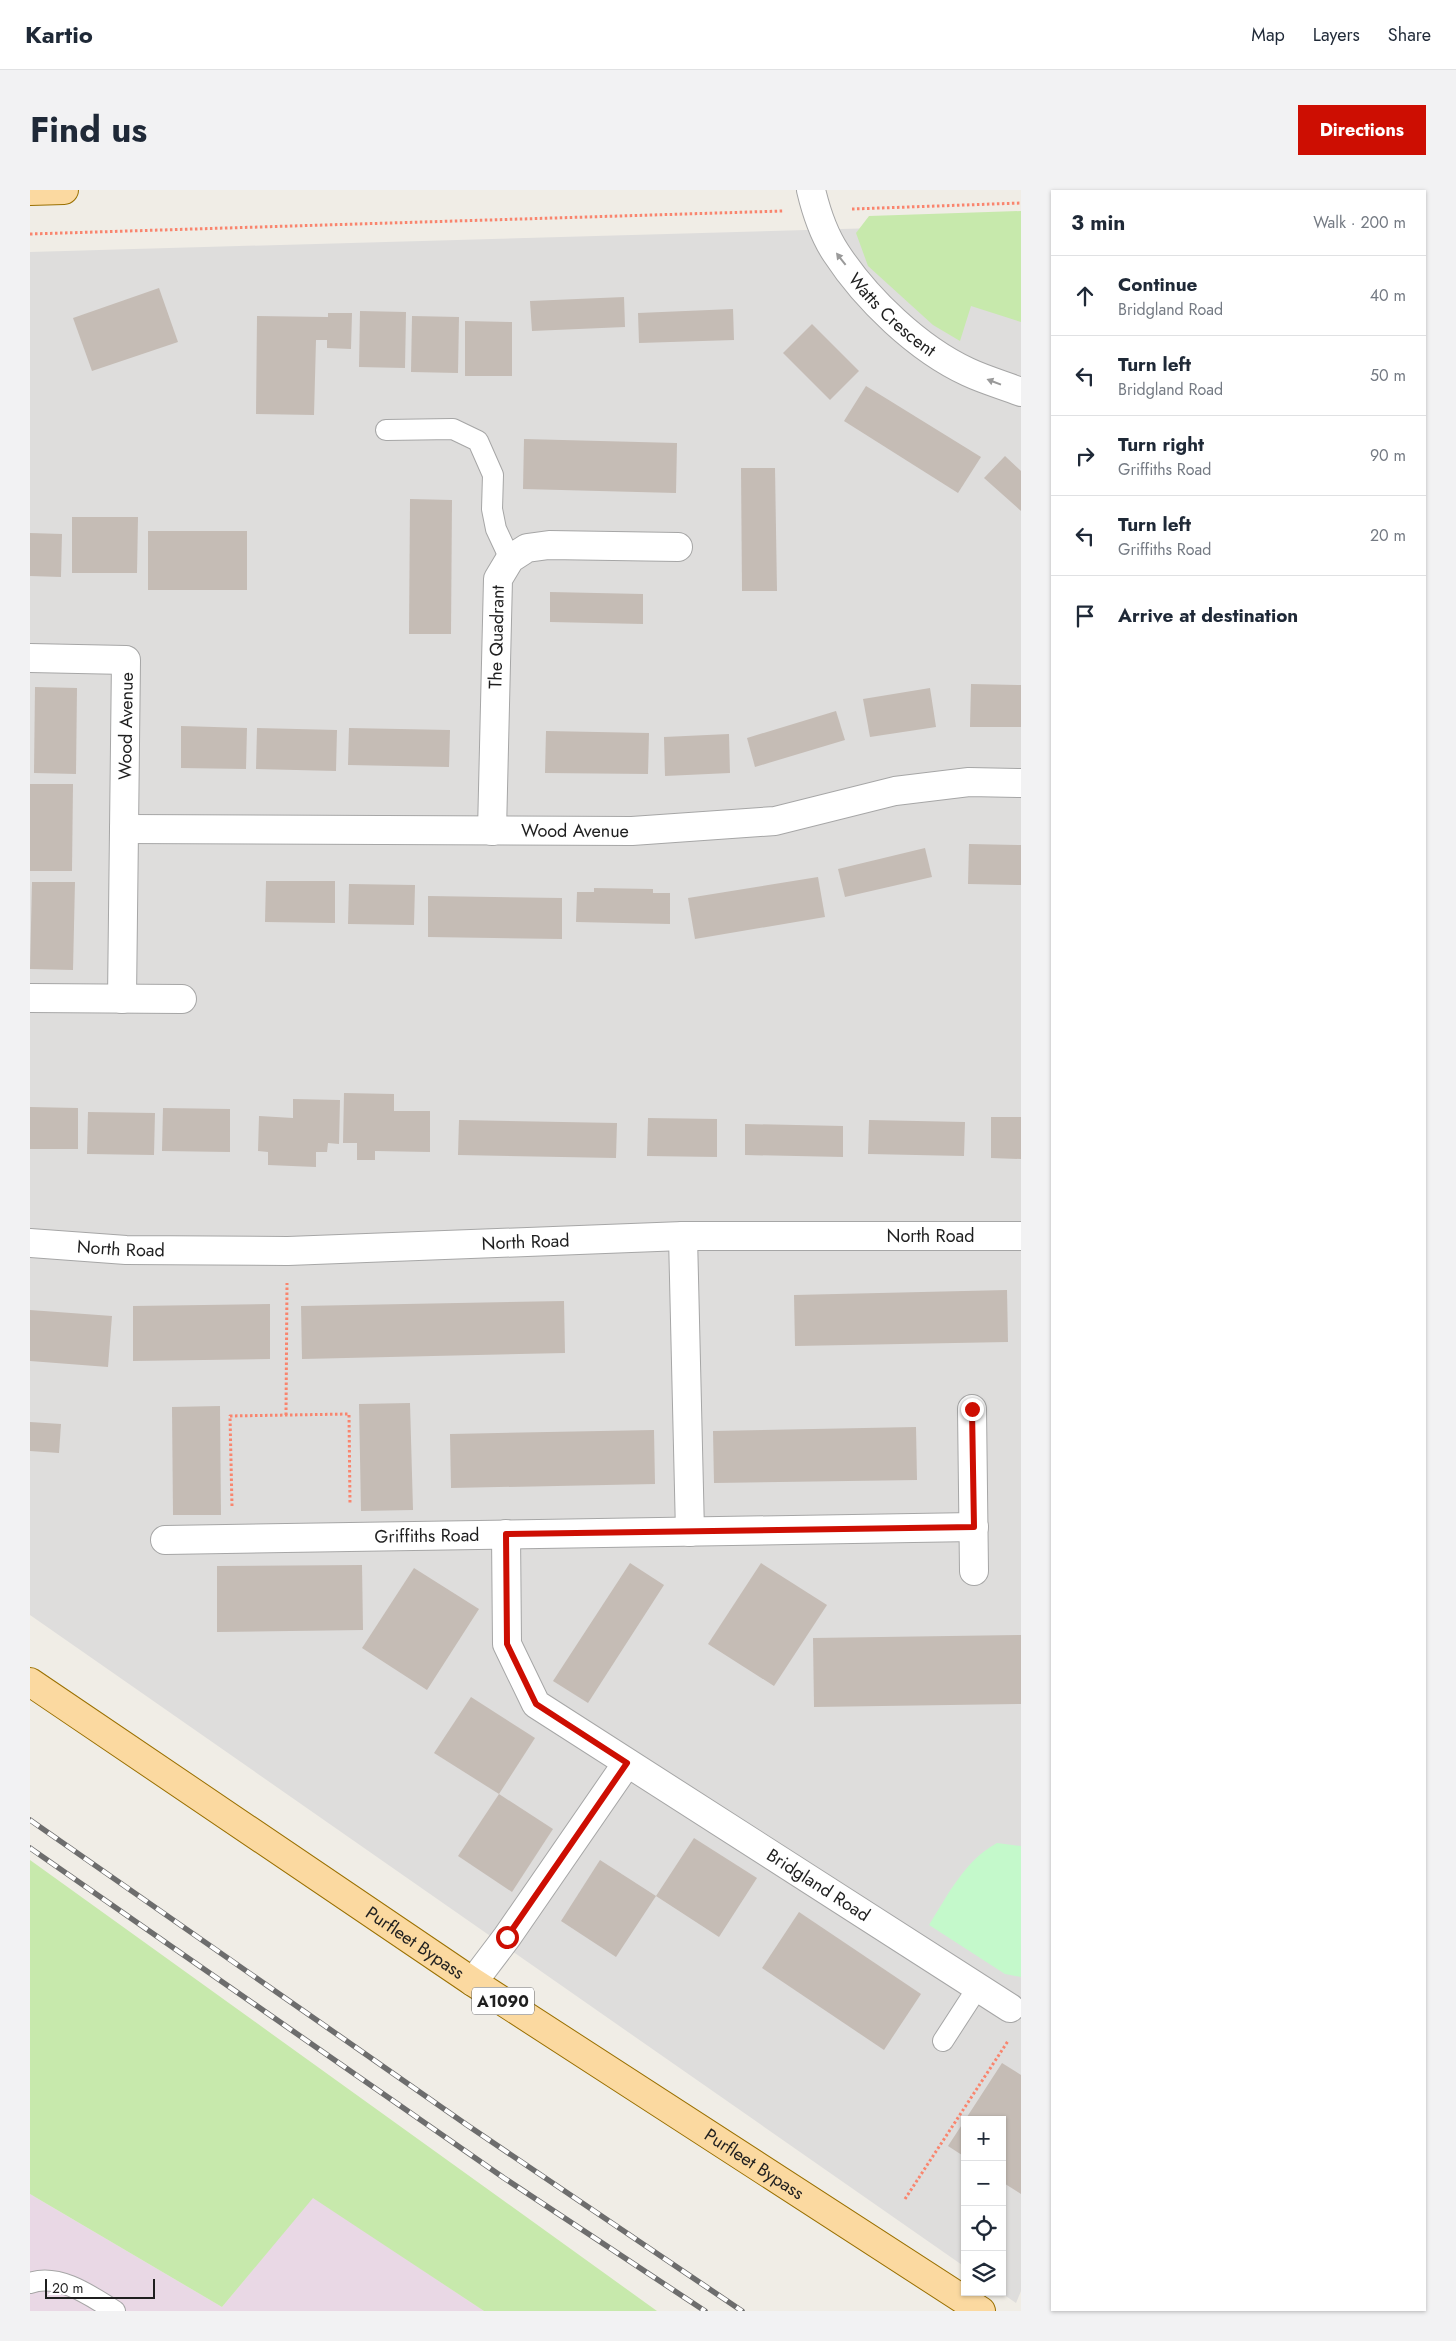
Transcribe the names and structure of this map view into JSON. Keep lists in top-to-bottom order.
{
  "streets": {
    "main road": ["Purfleet Bypass", "A1090"],
    "street": [
      "Watts Crescent",
      "The Quadrant",
      "Wood Avenue",
      "North Road",
      "Griffiths Road",
      "Bridgland Road"
    ]
  },
  "crossings": [
    ["The Quadrant", "Wood Avenue"],
    ["Griffiths Road", "Bridgland Road"]
  ],
  "one_way": ["Watts Crescent"],
  "scale_bar": "20 m",
  "page": {
    "header": "Kartio",
    "nav": ["Map", "Layers", "Share"],
    "title": "Find us",
    "buttons": "Directions",
    "heading": ["3 min", "Walk · 200 m"],
    "list": [
      ["Continue", "Bridgland Road", "40 m"],
      ["Turn left", "Bridgland Road", "50 m"],
      ["Turn right", "Griffiths Road", "90 m"],
      ["Turn left", "Griffiths Road", "20 m"],
      "Arrive at destination"
    ],
    "map_buttons": ["+", "−"],
    "scale": "20 m"
  }
}
